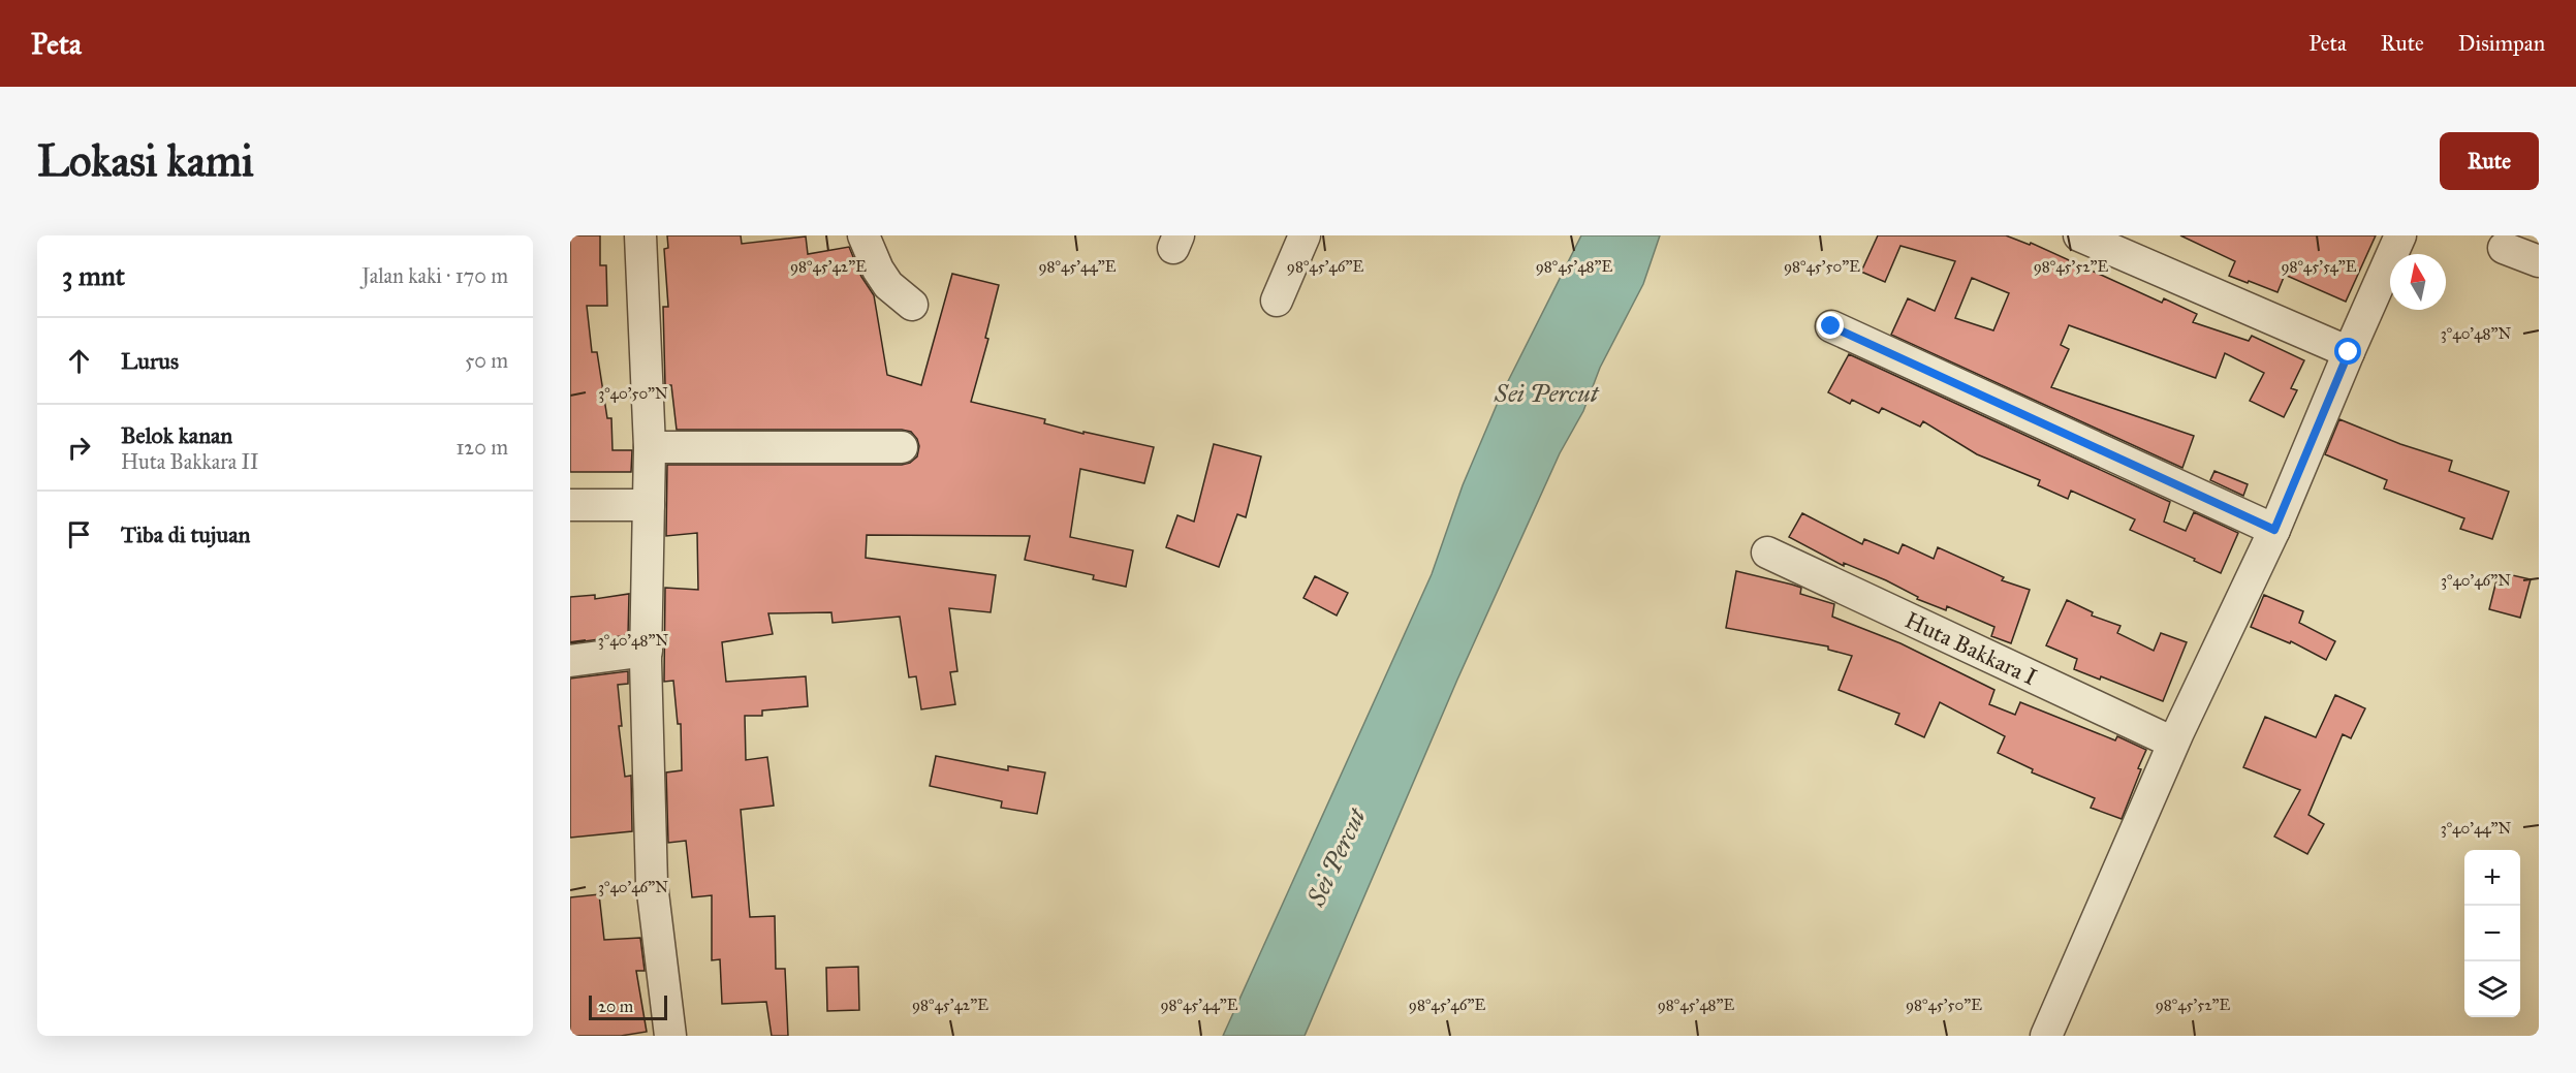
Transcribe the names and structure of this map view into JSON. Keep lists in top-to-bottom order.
{
  "streets": {
    "street": ["Huta Bakkara I"]
  },
  "water": ["Sei Percut"],
  "scale_bar": "20 m",
  "north": "top",
  "page": {
    "header": "Peta",
    "nav": ["Peta", "Rute", "Disimpan"],
    "buttons": "Rute",
    "title": "Lokasi kami",
    "heading": ["3 mnt", "Jalan kaki · 170 m"],
    "list": [
      ["Lurus", "50 m"],
      ["Belok kanan", "Huta Bakkara II", "120 m"],
      "Tiba di tujuan"
    ],
    "map_buttons": ["+", "−"],
    "scale": "20 m"
  },
  "coordinates": [
    "98°45'42\"E",
    "98°45'44\"E",
    "98°45'46\"E",
    "98°45'48\"E",
    "98°45'50\"E",
    "98°45'52\"E",
    "98°45'54\"E",
    "3°40'48\"N",
    "3°40'50\"N",
    "3°40'46\"N",
    "3°40'44\"N"
  ]
}
